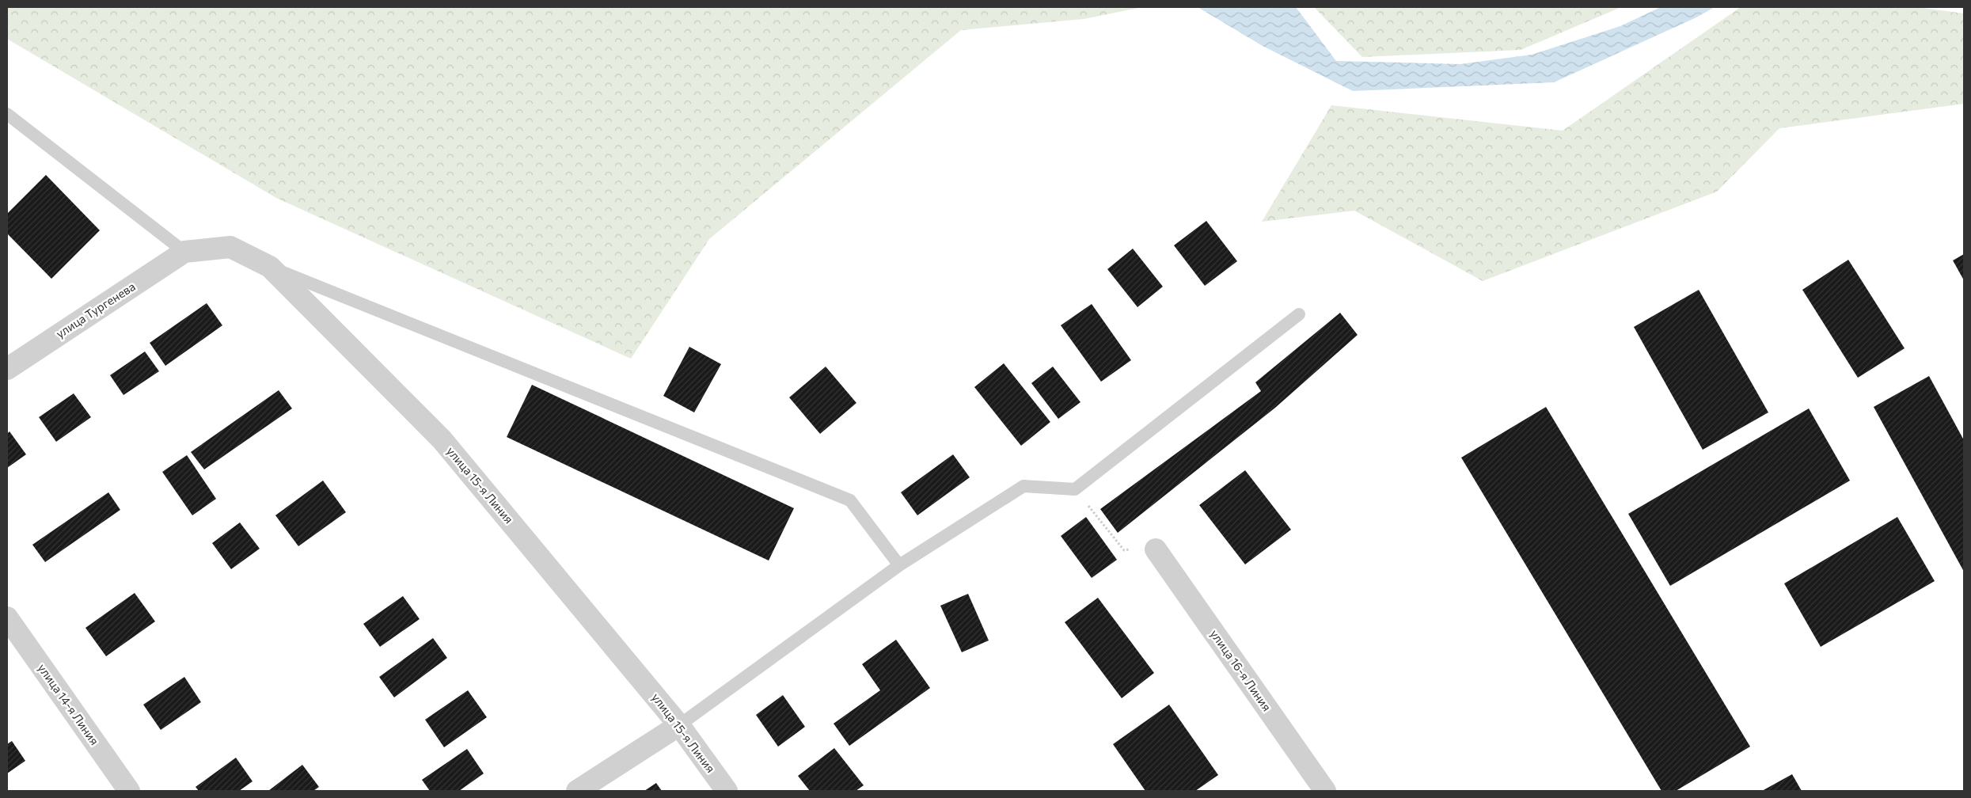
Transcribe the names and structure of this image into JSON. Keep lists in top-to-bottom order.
{
  "streets": {
    "street": [
      "улица Тургенева",
      "улица 15-я Линия",
      "улица 16-я Линия",
      "улица 14-я Линия"
    ]
  },
  "crossings": [
    ["улица Тургенева", "улица 15-я Линия"]
  ]
}
